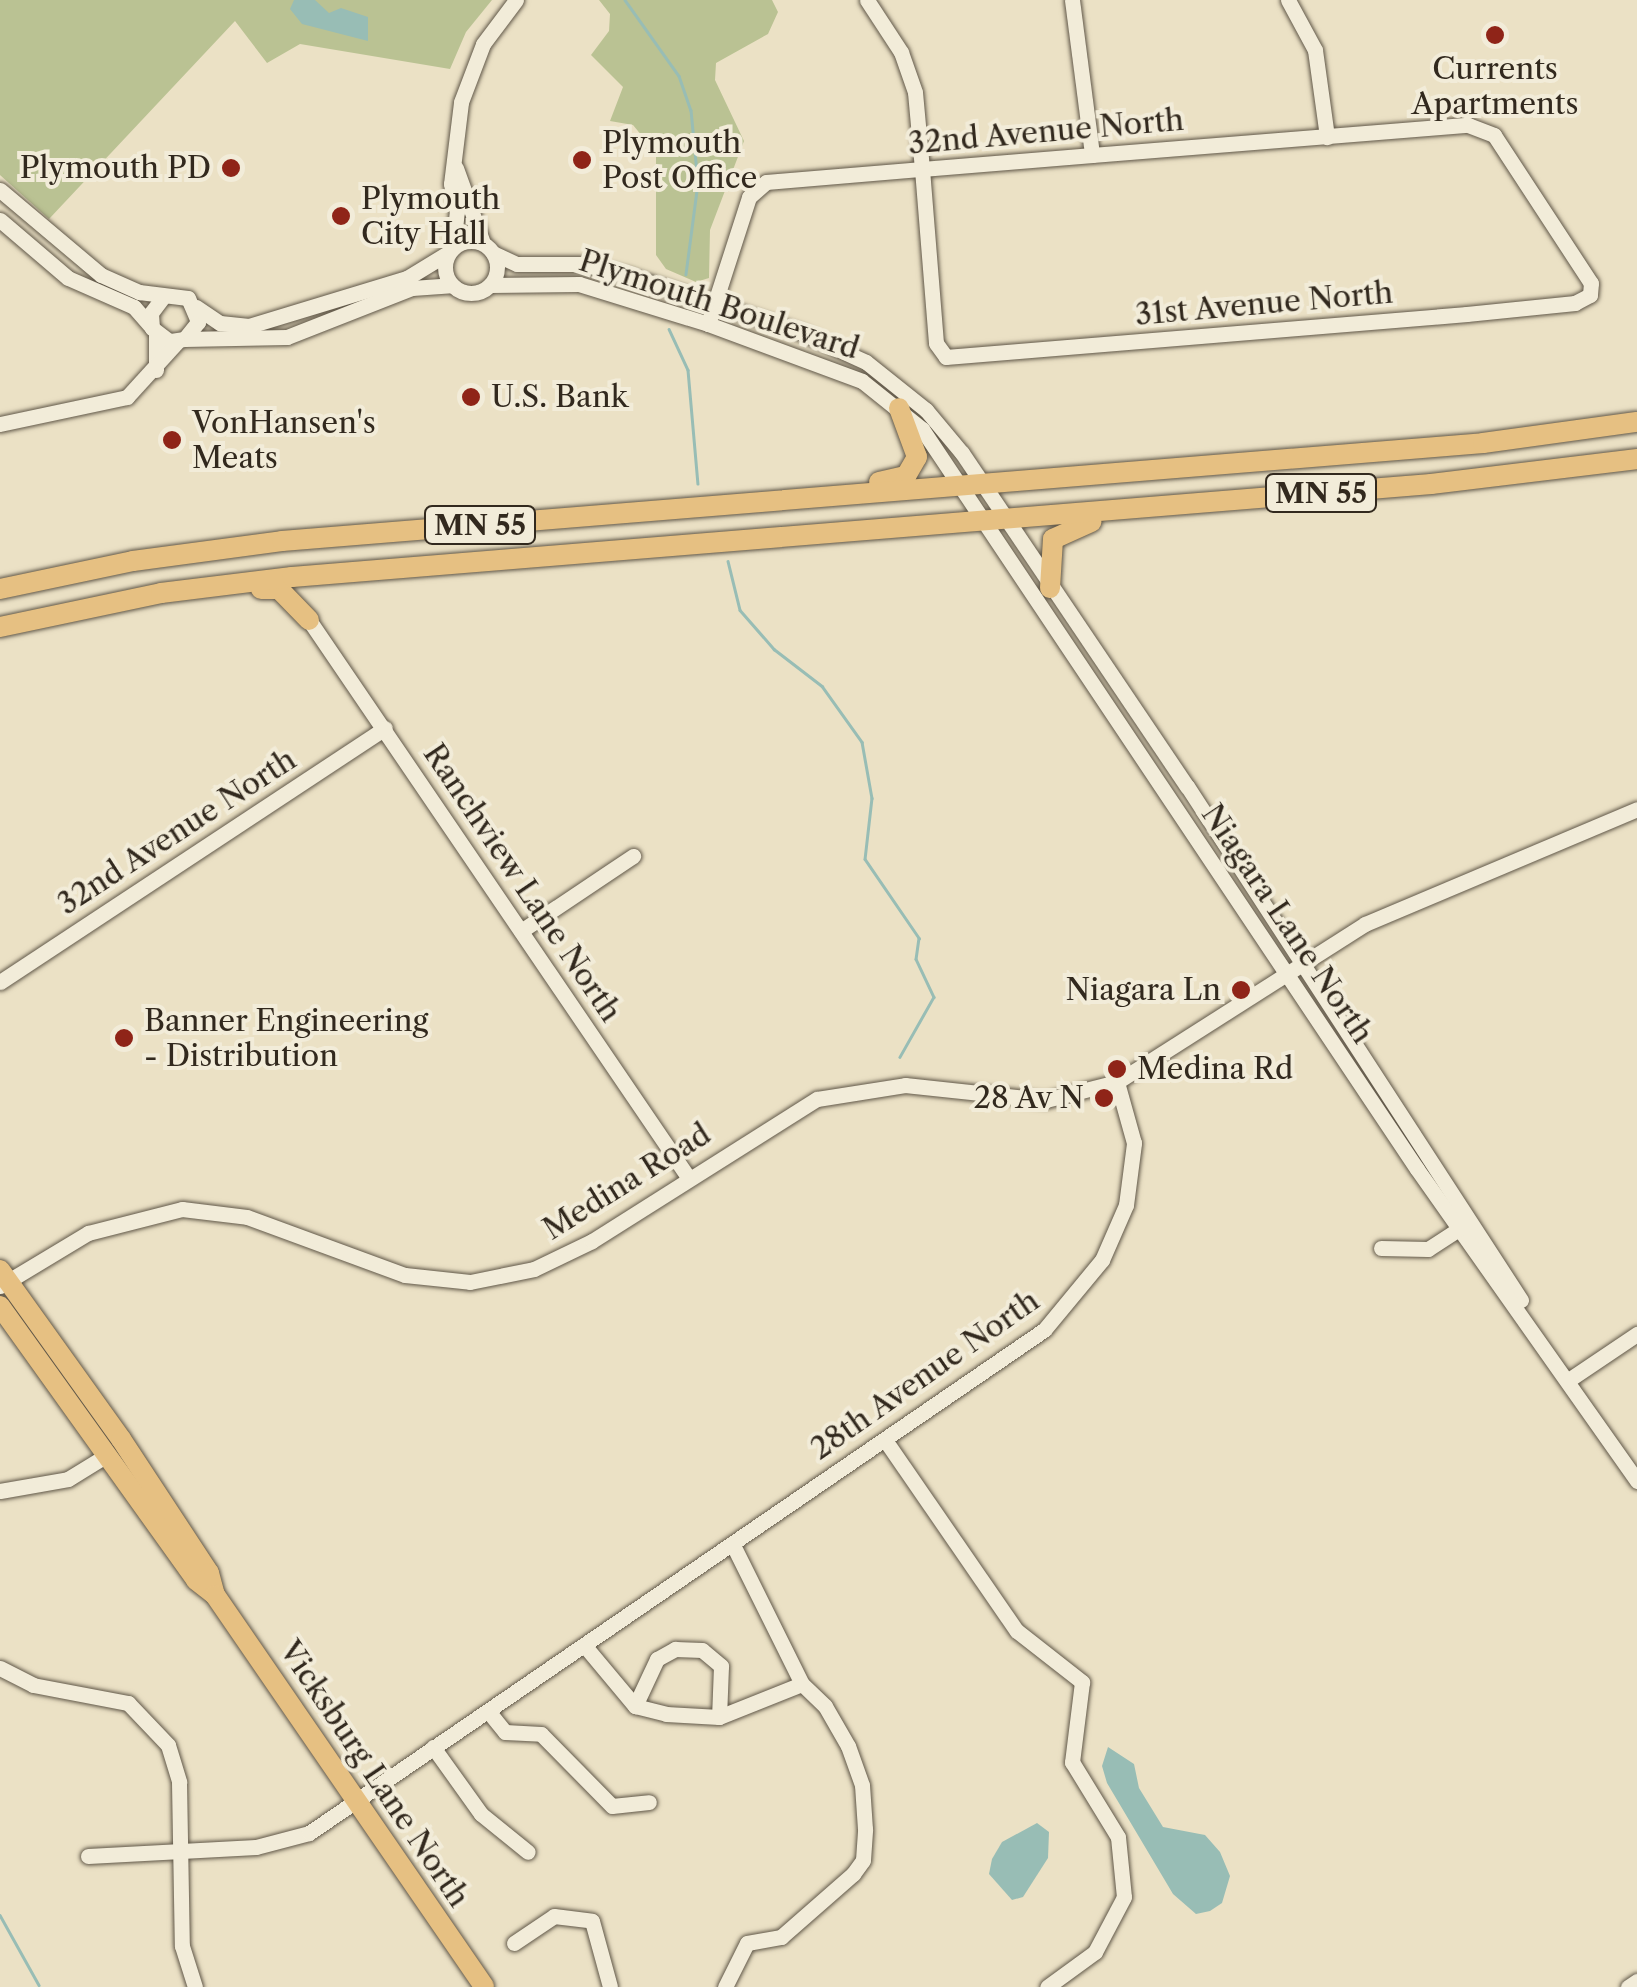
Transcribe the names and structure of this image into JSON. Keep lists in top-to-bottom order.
{
  "streets": {
    "main road": ["MN 55", "Vicksburg Lane North"],
    "street": [
      "32nd Avenue North",
      "31st Avenue North",
      "Plymouth Boulevard",
      "Ranchview Lane North",
      "Niagara Lane North",
      "Medina Road",
      "28th Avenue North"
    ]
  },
  "crossings": [
    ["32nd Avenue North", "31st Avenue North"],
    ["32nd Avenue North", "Plymouth Boulevard"],
    ["32nd Avenue North", "Ranchview Lane North"],
    ["Plymouth Boulevard", "MN 55"],
    ["Plymouth Boulevard", "Niagara Lane North"],
    ["MN 55", "Niagara Lane North"],
    ["Ranchview Lane North", "Medina Road"],
    ["Medina Road", "28th Avenue North"],
    ["Medina Road", "Vicksburg Lane North"],
    ["28th Avenue North", "Vicksburg Lane North"]
  ],
  "places": [
    "Currents Apartments",
    "Plymouth Post Office",
    "Plymouth PD",
    "Plymouth City Hall",
    "U.S. Bank",
    "VonHansen's Meats",
    "Niagara Ln",
    "Banner Engineering - Distribution",
    "Medina Rd",
    "28 Av N"
  ]
}
